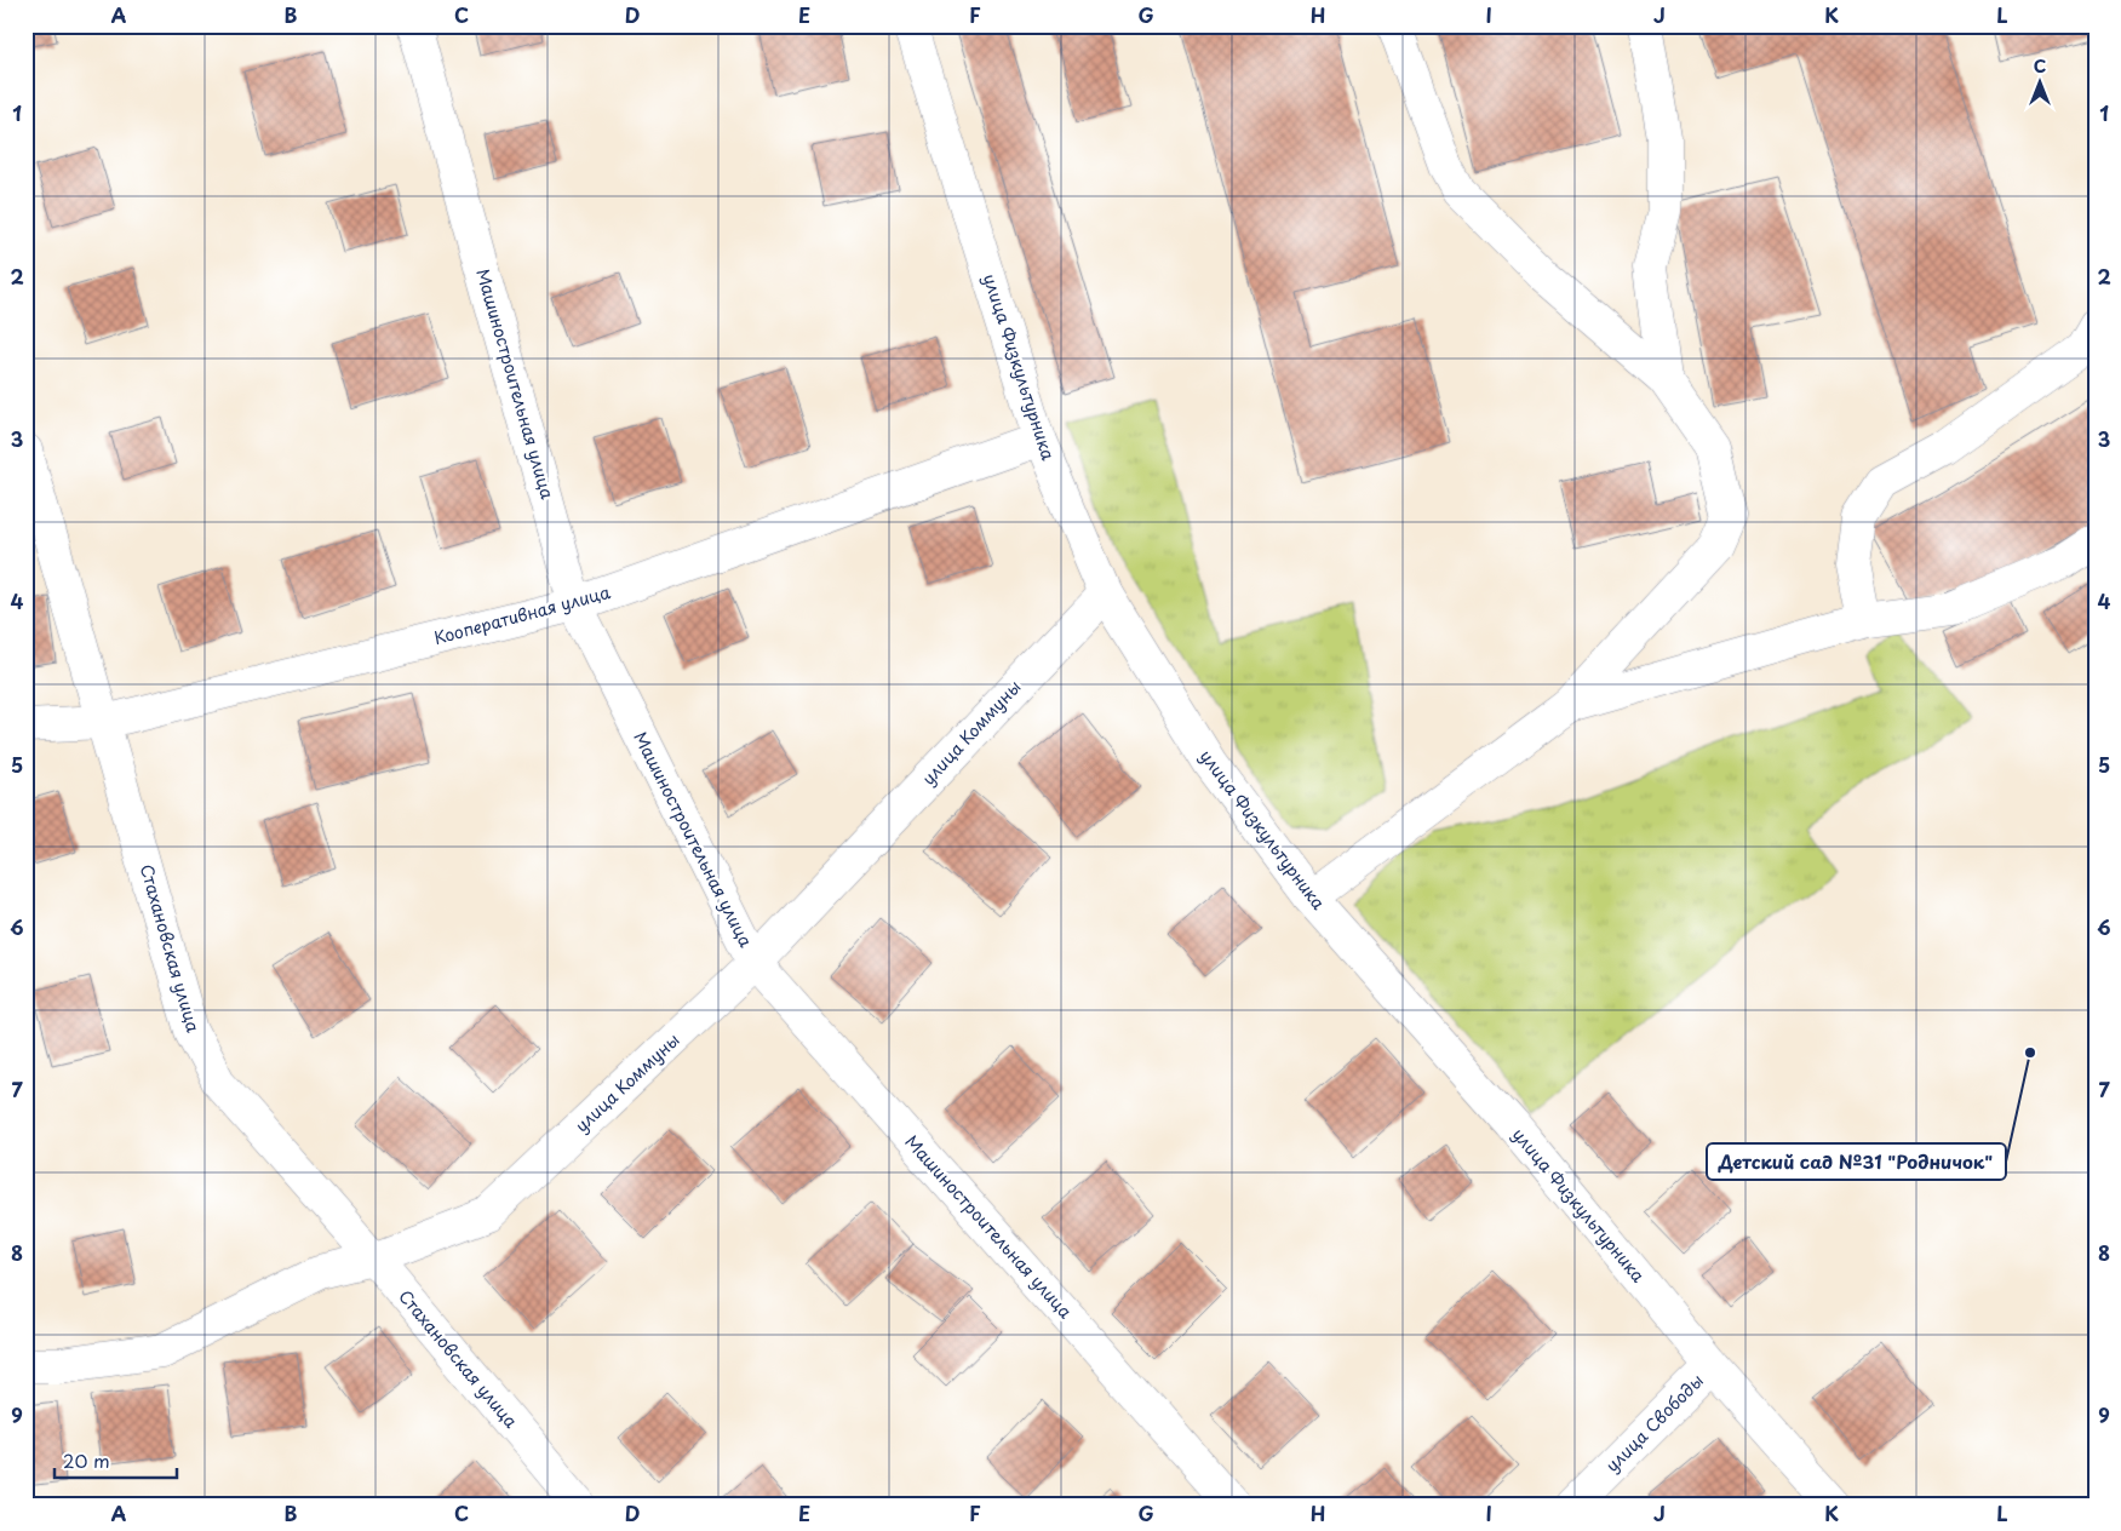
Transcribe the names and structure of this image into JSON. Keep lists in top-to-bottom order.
{
  "streets": {
    "street": [
      "улица Физкультурника",
      "Машиностроительная улица",
      "Кооперативная улица",
      "улица Коммуны",
      "Стахановская улица",
      "улица Свободы"
    ]
  },
  "crossings": [
    ["улица Физкультурника", "Кооперативная улица"],
    ["улица Физкультурника", "улица Коммуны"],
    ["улица Физкультурника", "улица Свободы"],
    ["Машиностроительная улица", "Кооперативная улица"],
    ["Машиностроительная улица", "улица Коммуны"],
    ["Кооперативная улица", "Стахановская улица"],
    ["улица Коммуны", "Стахановская улица"]
  ],
  "places": ["Детский сад №31 \"Родничок\""],
  "scale_bar": "20 m",
  "north": "top",
  "grid": {
    "columns": [
      "A",
      "B",
      "C",
      "D",
      "E",
      "F",
      "G",
      "H",
      "I",
      "J",
      "K",
      "L"
    ],
    "rows": [
      "1",
      "2",
      "3",
      "4",
      "5",
      "6",
      "7",
      "8",
      "9"
    ]
  }
}
